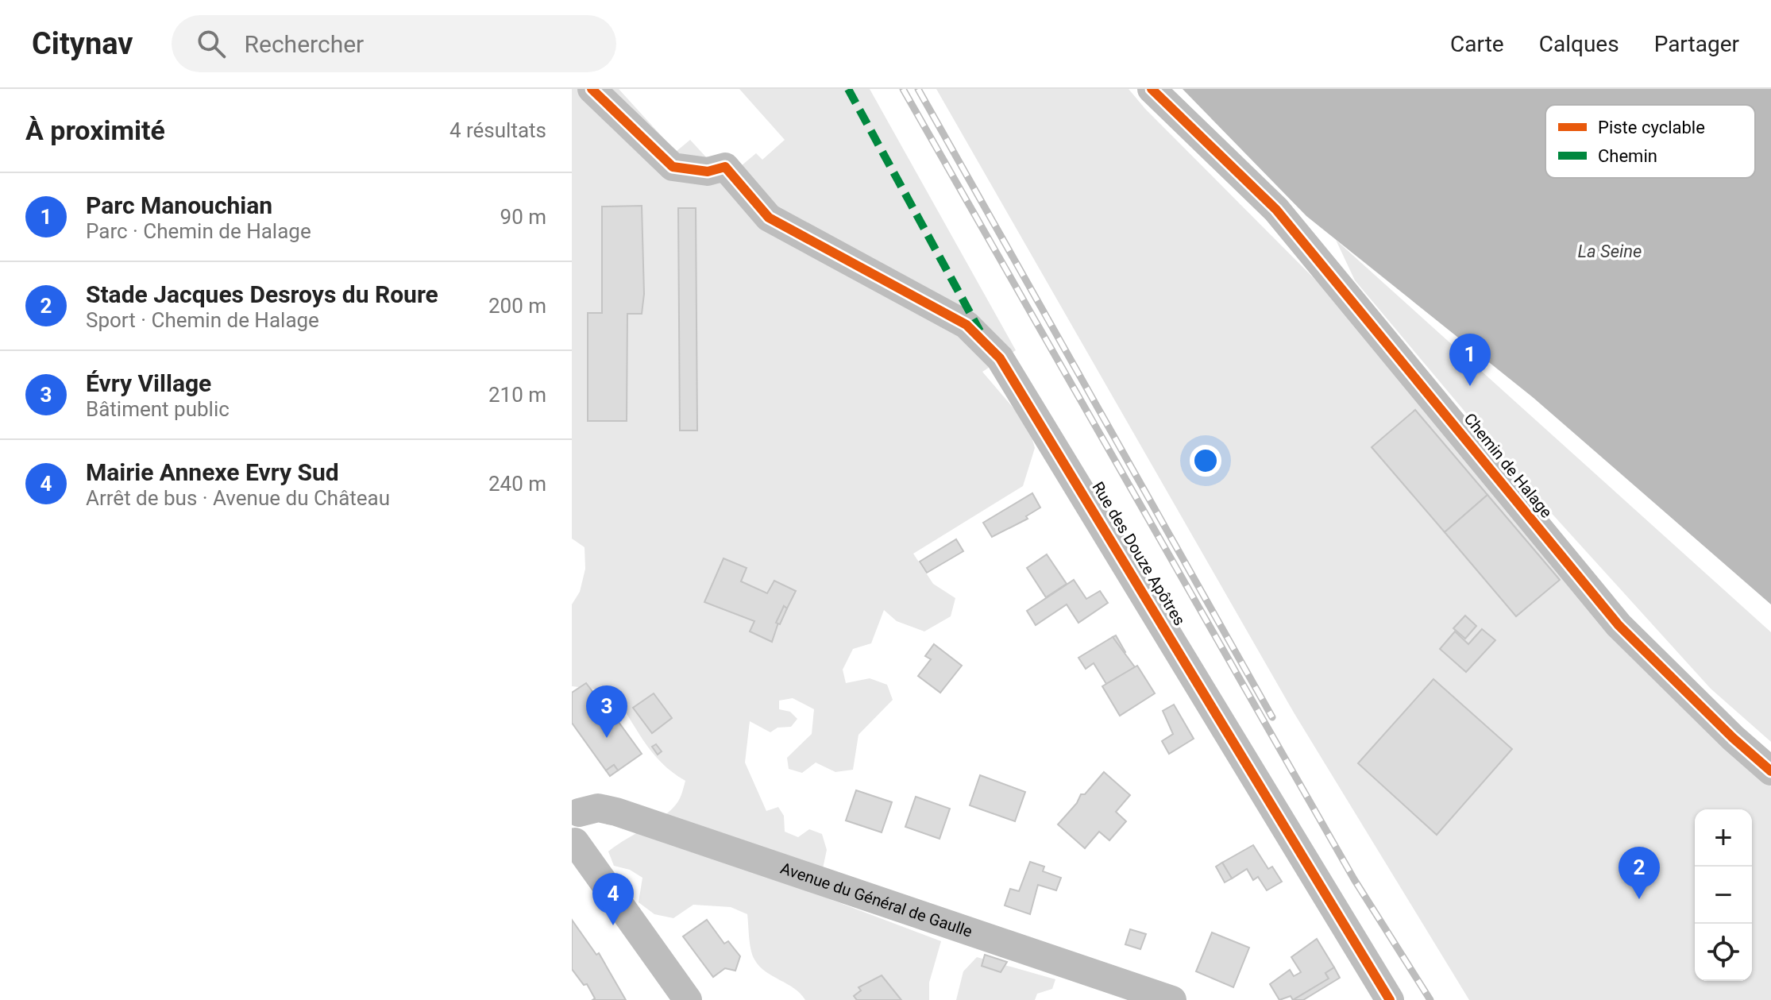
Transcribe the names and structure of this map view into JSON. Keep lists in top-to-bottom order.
{
  "streets": {
    "street": ["Chemin de Halage", "Rue des Douze Apôtres", "Avenue du Général de Gaulle"]
  },
  "water": ["La Seine"],
  "legend": ["Piste cyclable", "Chemin"],
  "page": {
    "header": "Citynav",
    "search": "Rechercher",
    "nav": ["Carte", "Calques", "Partager"],
    "heading": ["À proximité", "4 résultats"],
    "list": [
      {
        "mark": "1",
        "name": "Parc Manouchian",
        "note": "Parc · Chemin de Halage",
        "value": "90 m"
      },
      {
        "mark": "2",
        "name": "Stade Jacques Desroys du Roure",
        "note": "Sport · Chemin de Halage",
        "value": "200 m"
      },
      {
        "mark": "3",
        "name": "Évry Village",
        "note": "Bâtiment public",
        "value": "210 m"
      },
      {
        "mark": "4",
        "name": "Mairie Annexe Evry Sud",
        "note": "Arrêt de bus · Avenue du Château",
        "value": "240 m"
      }
    ],
    "pins": [
      "1",
      "3",
      "2",
      "4"
    ],
    "map_buttons": ["+", "−"]
  }
}
